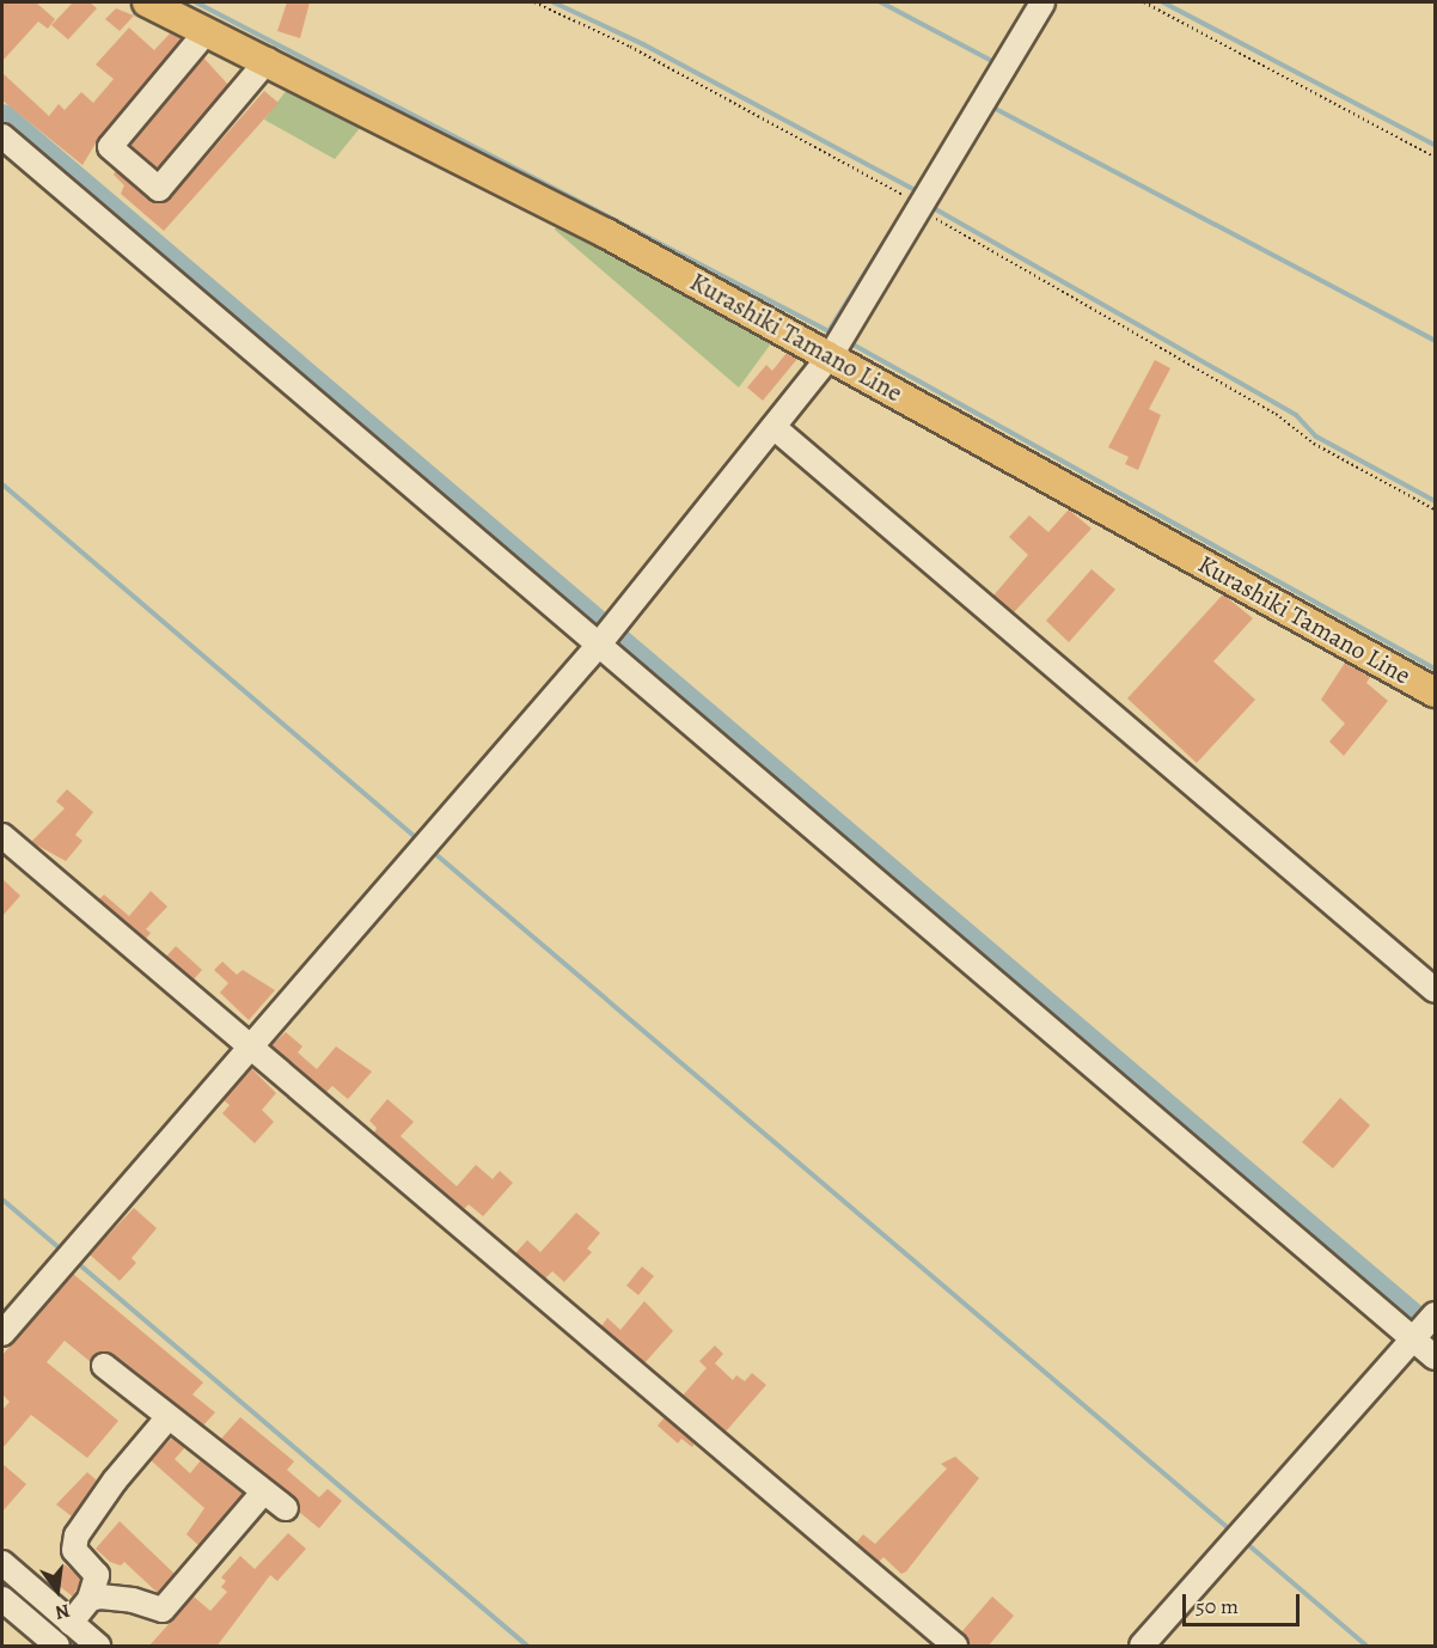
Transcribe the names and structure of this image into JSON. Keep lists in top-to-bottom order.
{
  "streets": {
    "main road": ["Kurashiki Tamano Line"]
  },
  "scale_bar": "50 m",
  "north": "bottom"
}
